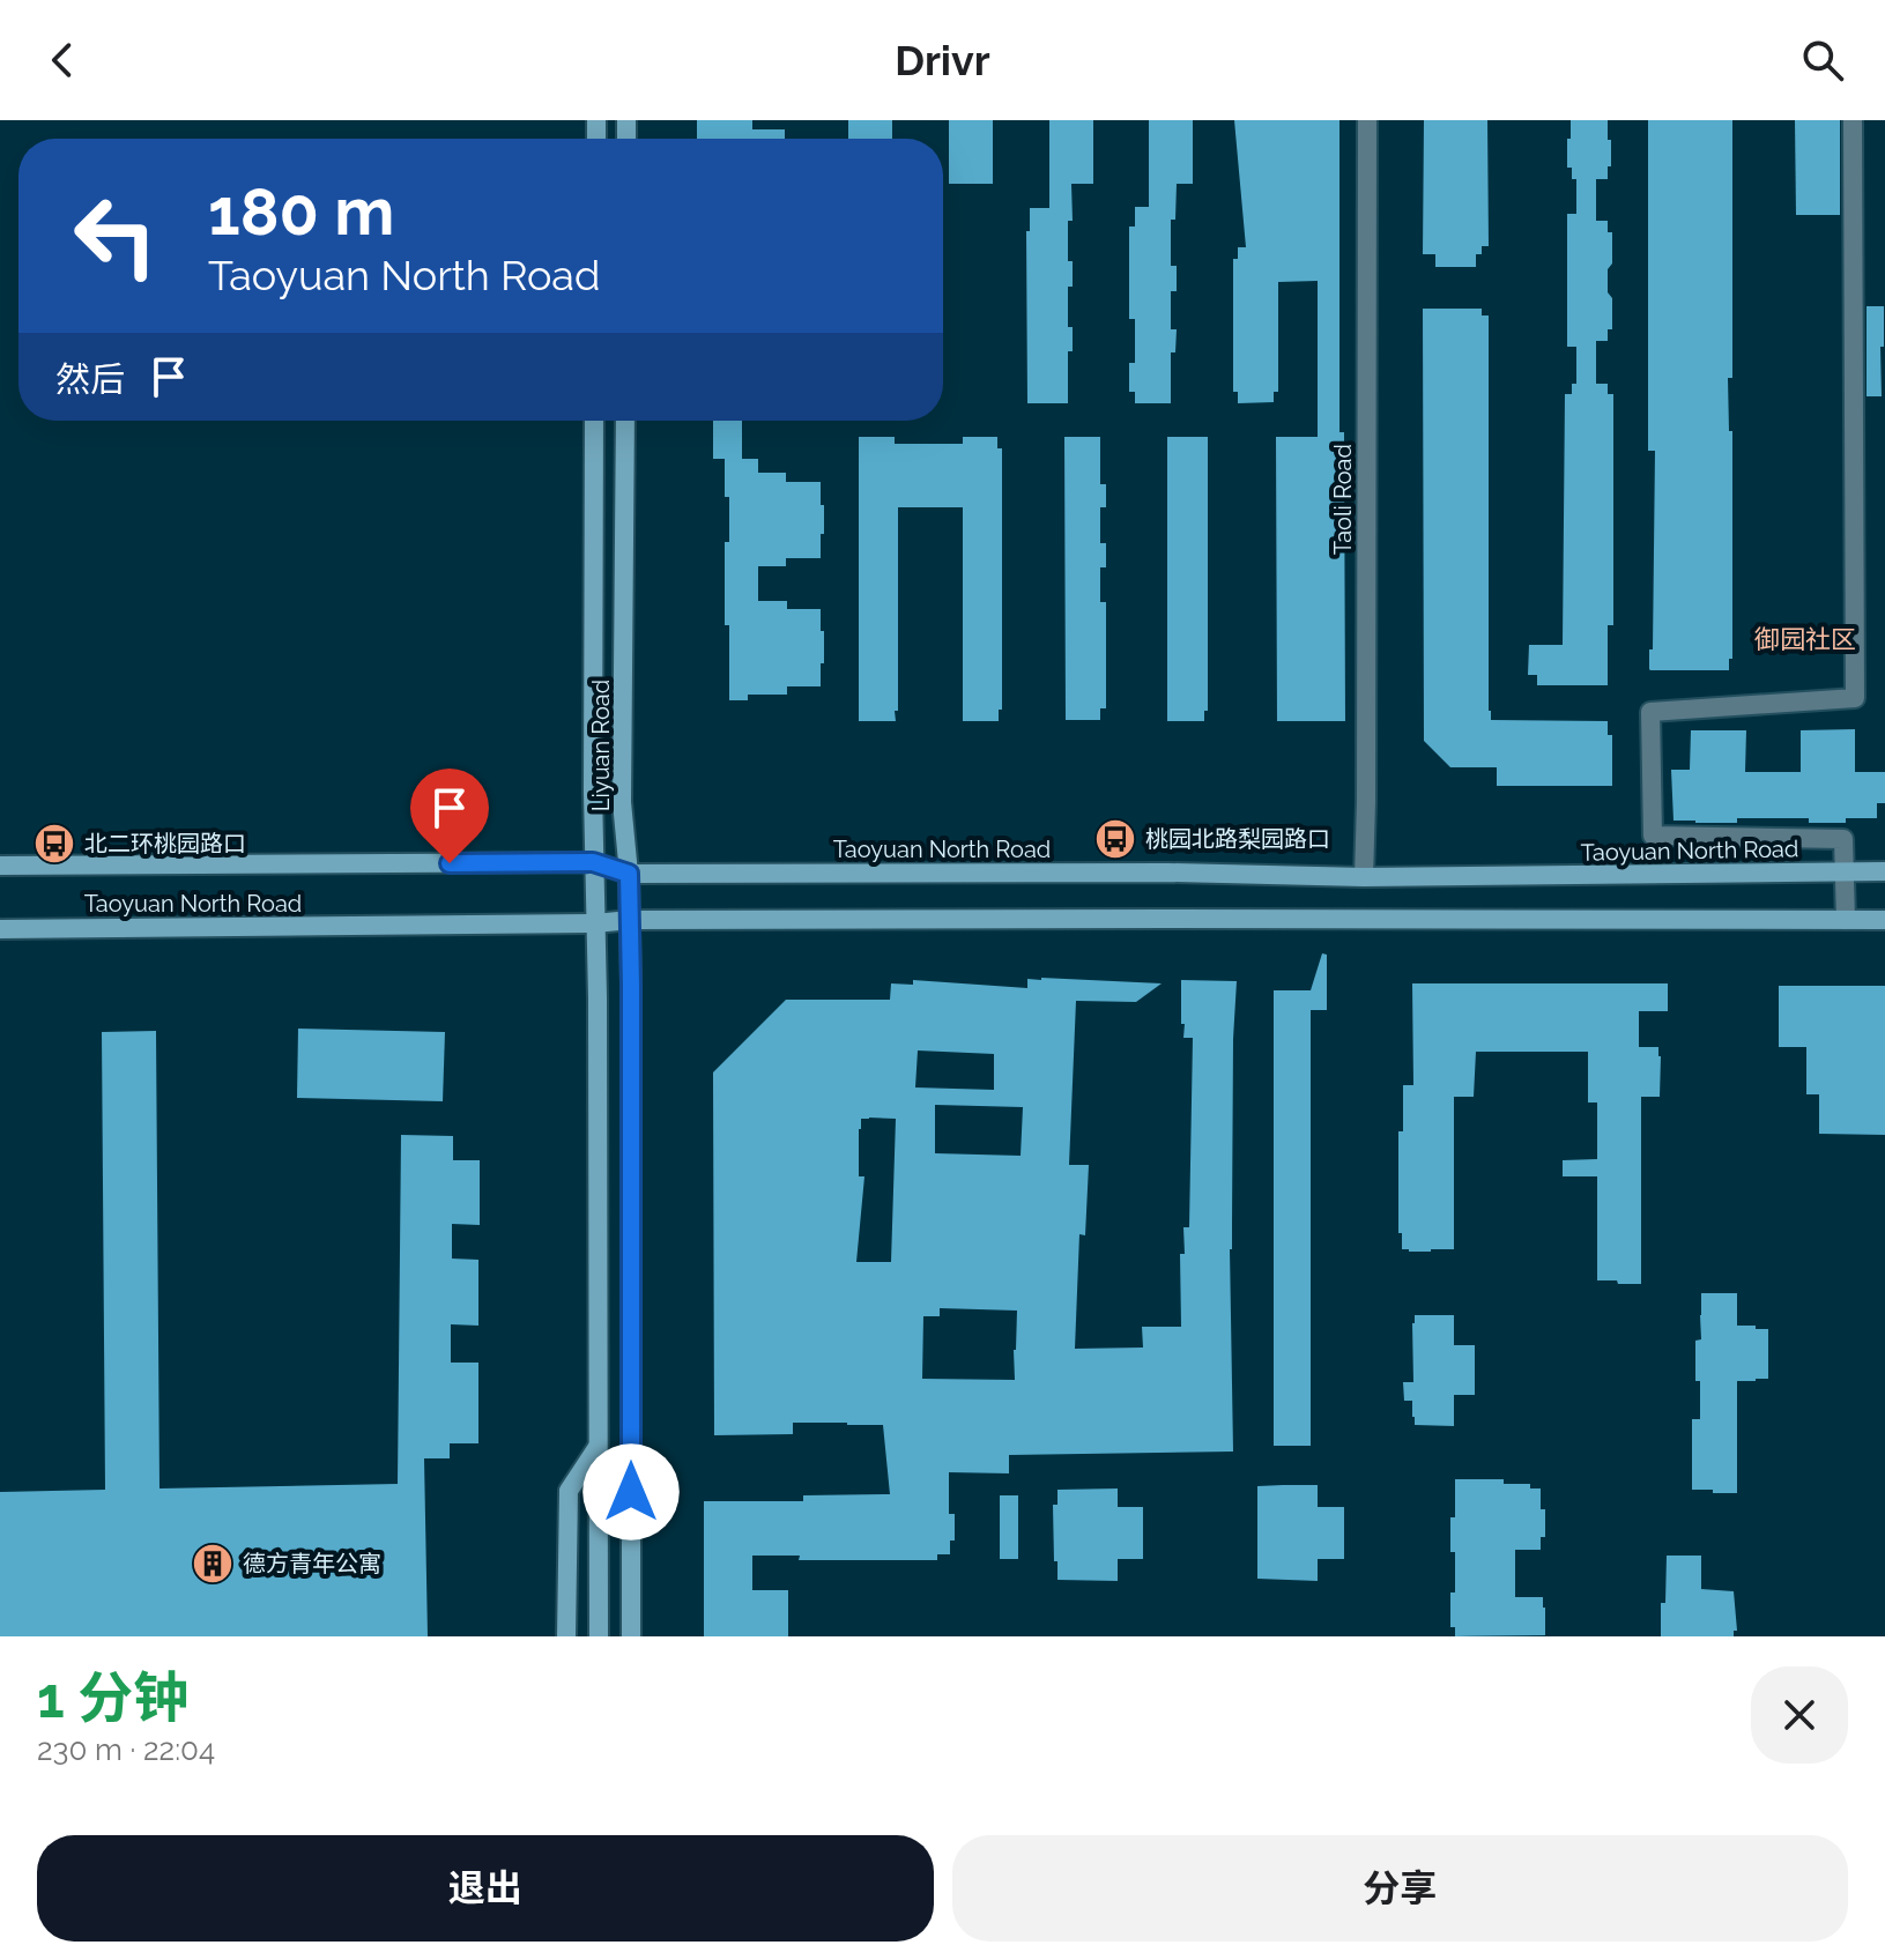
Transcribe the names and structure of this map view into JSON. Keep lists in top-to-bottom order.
{
  "streets": {
    "main road": ["Liyuan Road", "Taoyuan North Road"],
    "street": ["Taoli Road"]
  },
  "crossings": [
    ["Taoli Road", "Taoyuan North Road"],
    ["Liyuan Road", "Taoyuan North Road"]
  ],
  "districts": ["御园社区"],
  "places": {
    "bus stop": ["桃园北路梨园路口", "北二环桃园路口"],
    "building": ["德方青年公寓"]
  },
  "page": {
    "header": "Drivr",
    "turn": ["180 m", "Taoyuan North Road"],
    "then": "然后",
    "heading": ["1 分钟", "230 m · 22:04"],
    "buttons": ["退出", "分享"]
  }
}
